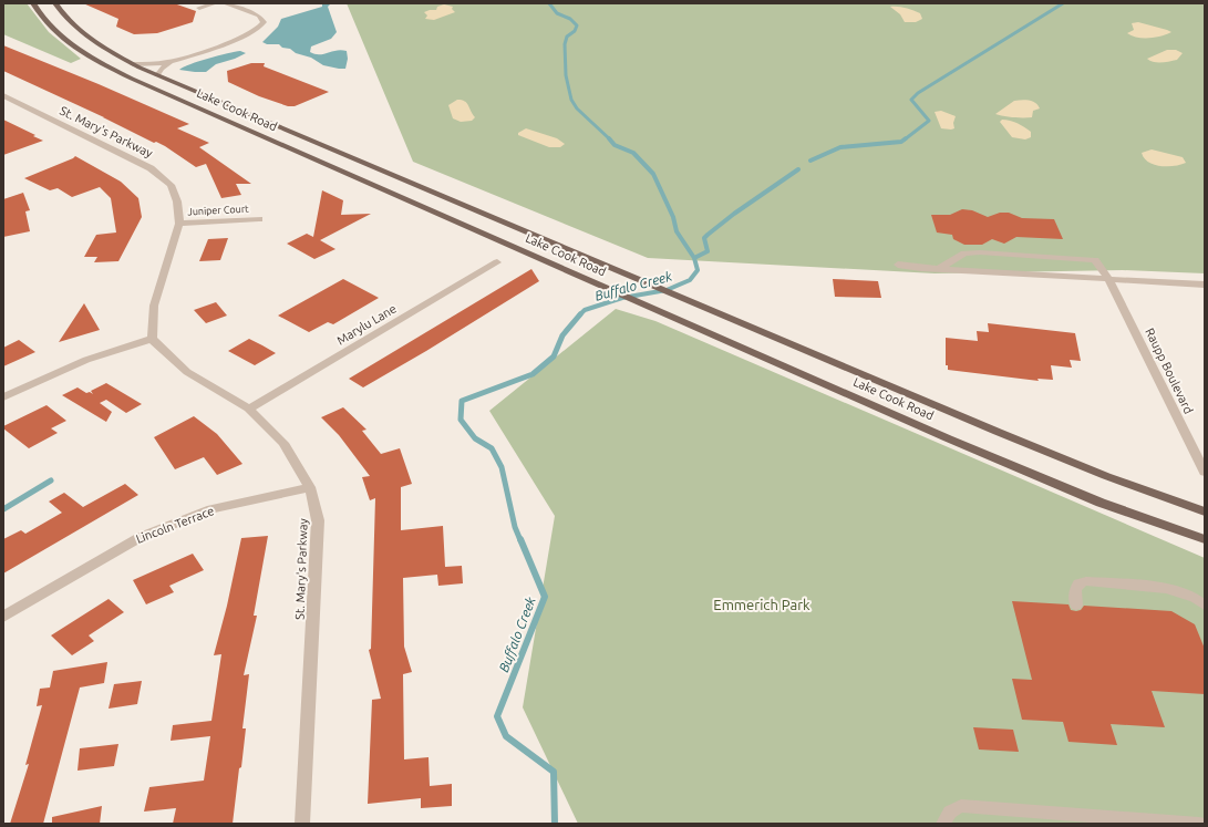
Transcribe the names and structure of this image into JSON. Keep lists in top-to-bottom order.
{
  "streets": {
    "main road": ["Lake Cook Road"],
    "street": [
      "St. Mary's Parkway",
      "Juniper Court",
      "Marylu Lane",
      "Raupp Boulevard",
      "Lincoln Terrace"
    ]
  },
  "crossings": [
    ["St. Mary's Parkway", "Juniper Court"],
    ["St. Mary's Parkway", "Marylu Lane"],
    ["St. Mary's Parkway", "Lincoln Terrace"]
  ],
  "water": ["Buffalo Creek"],
  "parks": ["Emmerich Park"]
}
